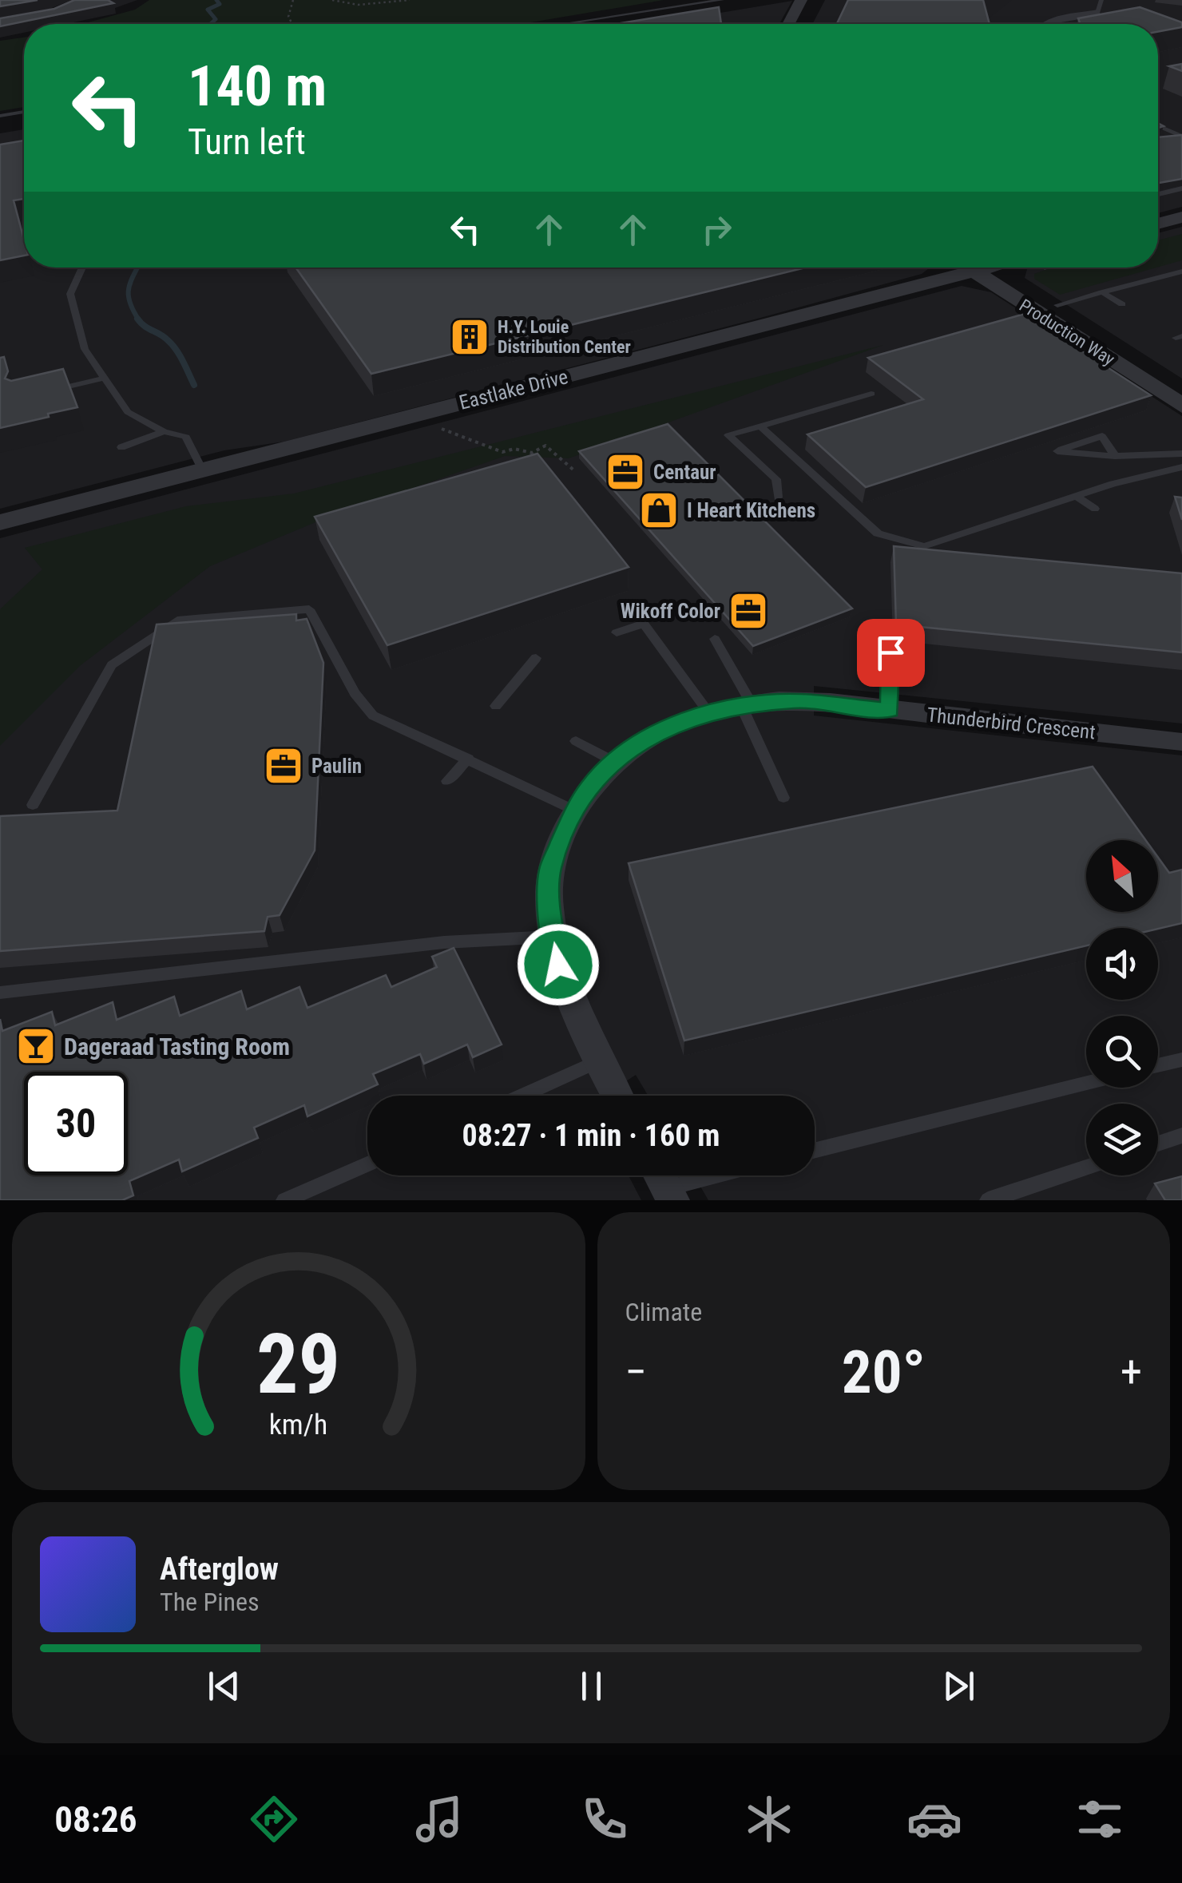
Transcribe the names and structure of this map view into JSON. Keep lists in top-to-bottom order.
{
  "streets": {
    "street": ["Production Way", "Eastlake Drive", "Thunderbird Crescent"]
  },
  "places": {
    "building": ["H.Y. Louie Distribution Center"],
    "office": ["Centaur", "Wikoff Color", "Paulin"],
    "shop": ["I Heart Kitchens"],
    "bar": ["Dageraad Tasting Room"]
  },
  "north": "top left",
  "page": {
    "turn": ["140 m", "Turn left"],
    "limit": "30",
    "trip": "08:27 · 1 min · 160 m",
    "tile": "Climate",
    "heat": ["−", "20°", "+"],
    "song": ["Afterglow", "The Pines"],
    "tabs": "08:26",
    "gauge": ["29", "km/h"]
  }
}
